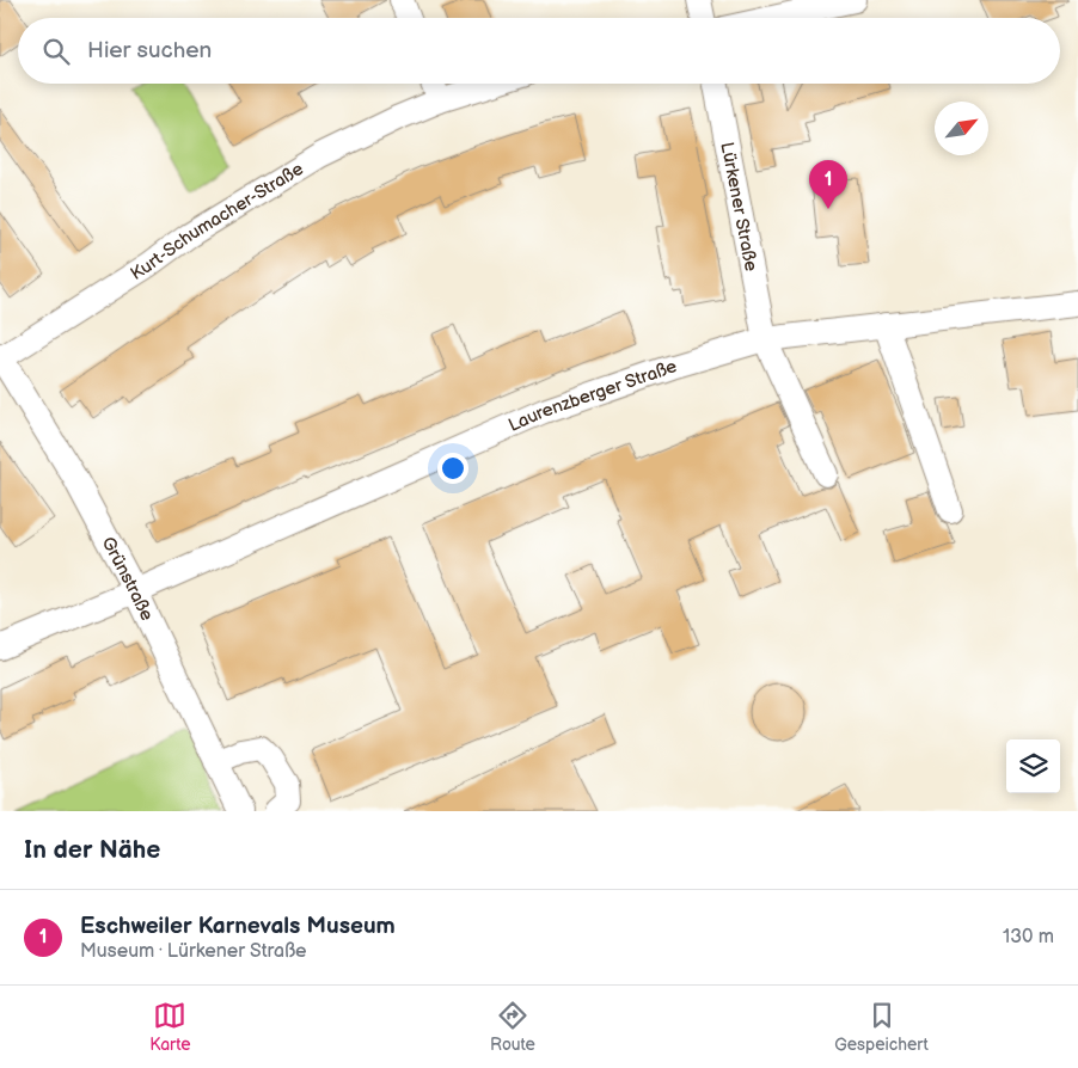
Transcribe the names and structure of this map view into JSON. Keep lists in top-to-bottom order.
{
  "streets": {
    "street": [
      "Lürkener Straße",
      "Kurt-Schumacher-Straße",
      "Laurenzberger Straße",
      "Grünstraße"
    ]
  },
  "crossings": [
    ["Lürkener Straße", "Laurenzberger Straße"],
    ["Kurt-Schumacher-Straße", "Grünstraße"],
    ["Laurenzberger Straße", "Grünstraße"]
  ],
  "north": "top right",
  "page": {
    "search": "Hier suchen",
    "pins": "1",
    "heading": "In der Nähe",
    "list": [
      {
        "mark": "1",
        "name": "Eschweiler Karnevals Museum",
        "note": "Museum · Lürkener Straße",
        "value": "130 m"
      }
    ],
    "nav": ["Karte", "Route", "Gespeichert"]
  }
}
